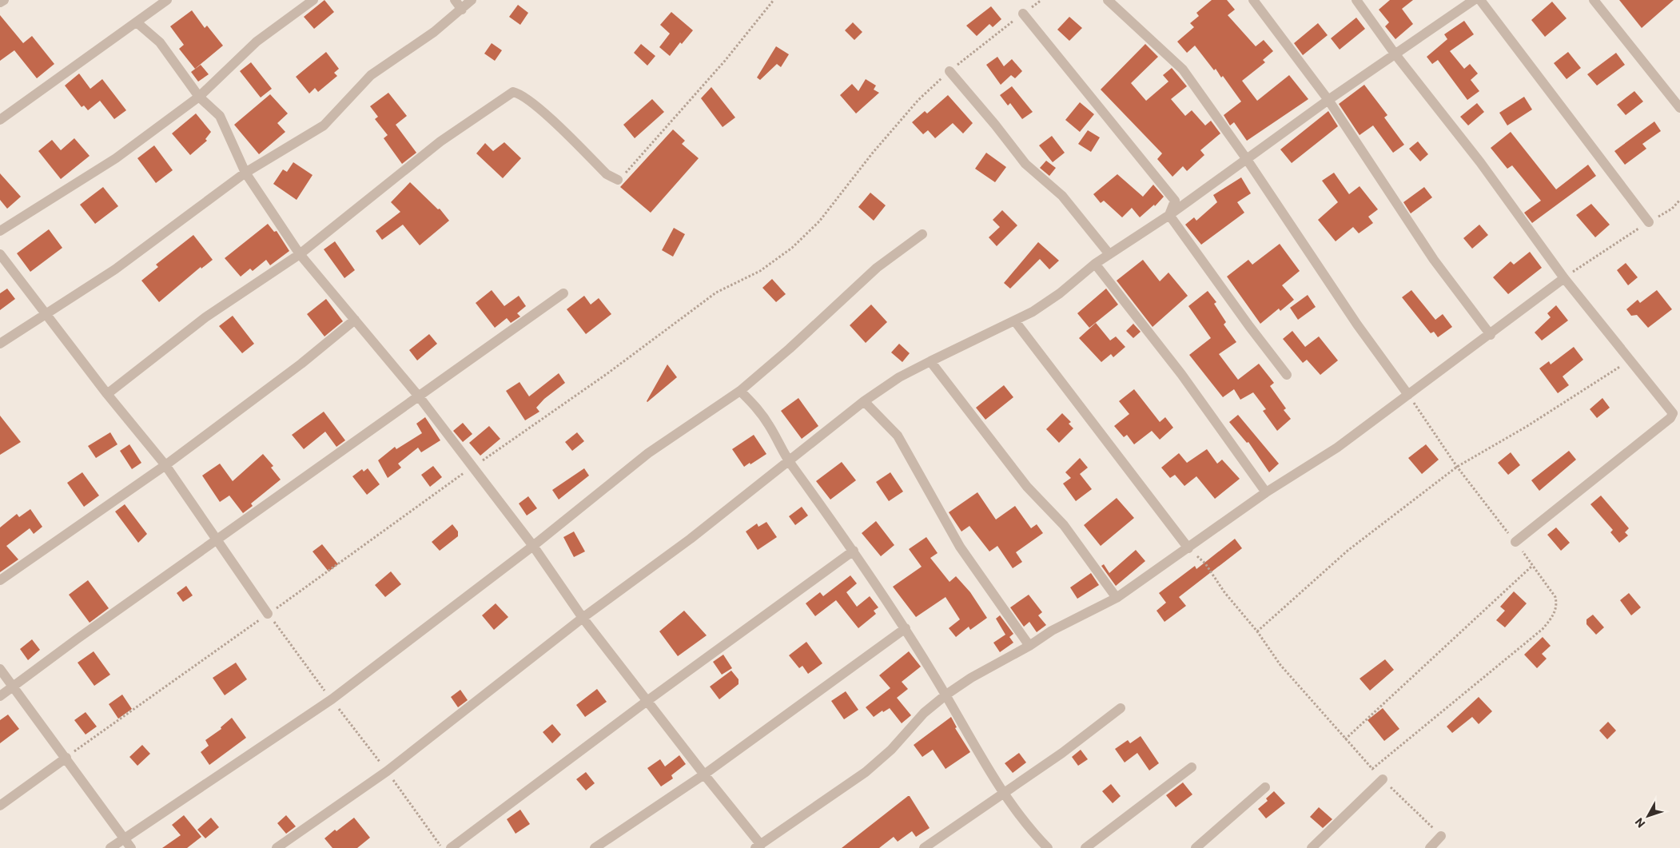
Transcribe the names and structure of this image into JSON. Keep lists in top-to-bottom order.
{
  "north": "bottom left"
}
